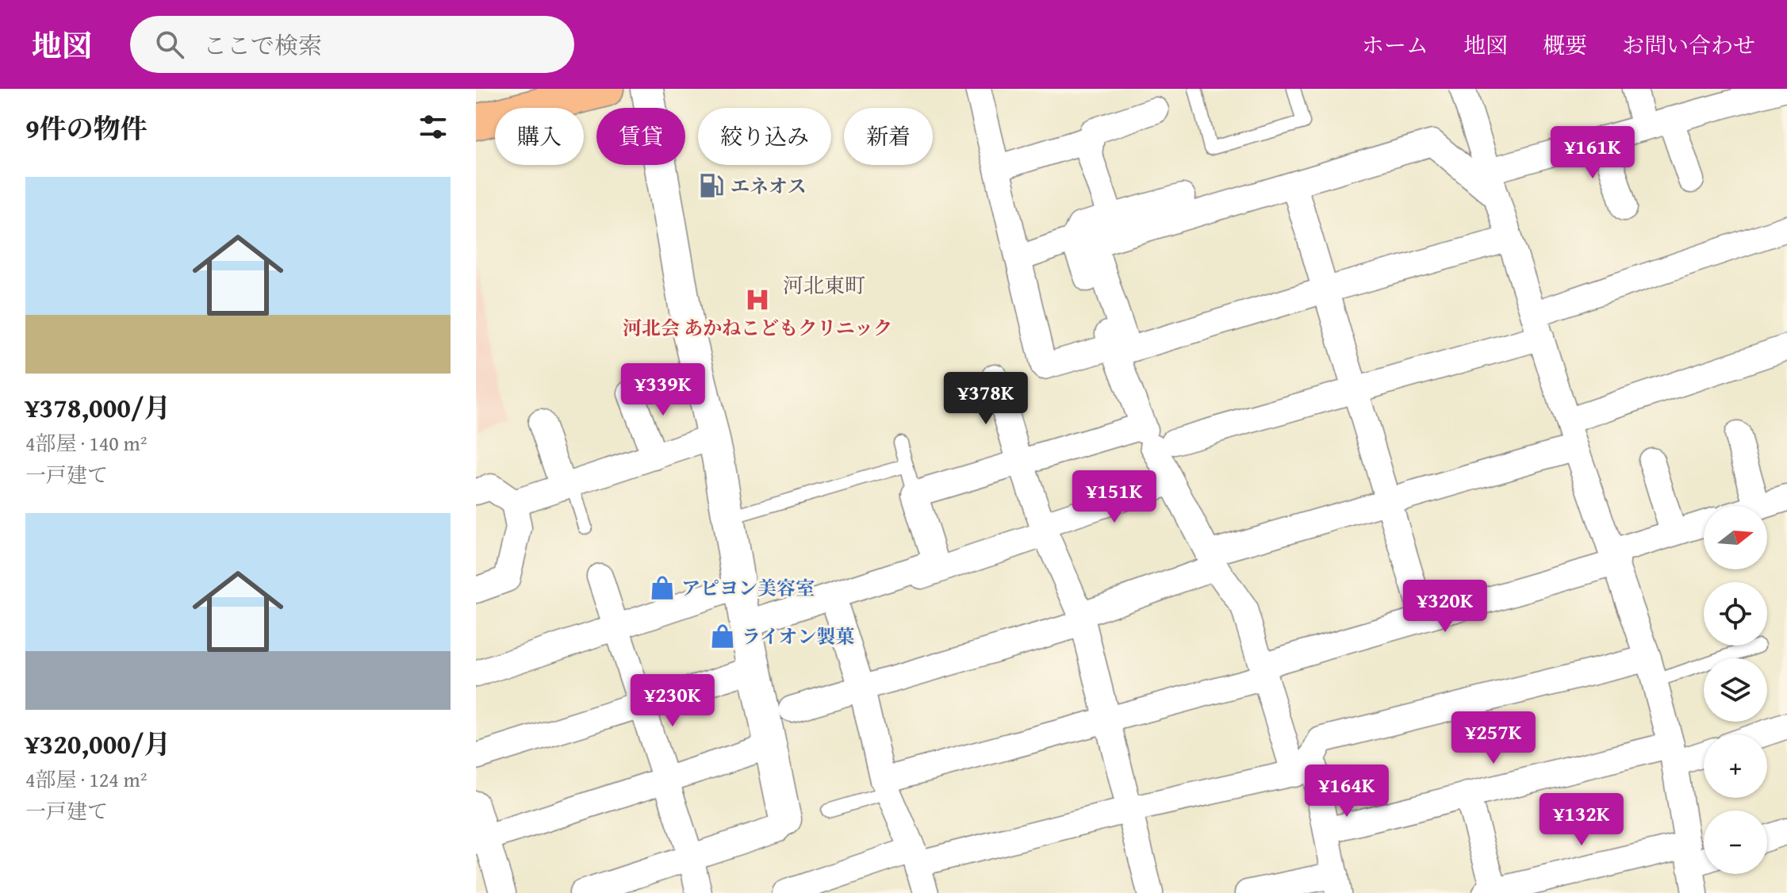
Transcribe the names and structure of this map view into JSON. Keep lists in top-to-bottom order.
{
  "districts": ["河北東町"],
  "places": {
    "fuel station": ["エネオス"],
    "hospital": ["河北会 あかねこどもクリニック"],
    "shop": ["アピヨン美容室", "ライオン製菓"]
  },
  "north": "right",
  "page": {
    "header": "地図",
    "search": "ここで検索",
    "nav": [
      "ホーム",
      "地図",
      "概要",
      "お問い合わせ"
    ],
    "heading": "9件の物件",
    "chip": [
      "購入",
      "賃貸",
      "絞り込み",
      "新着"
    ],
    "price": [
      "¥161K",
      "¥339K",
      "¥378K",
      "¥151K",
      "¥320K",
      "¥230K",
      "¥257K",
      "¥164K",
      "¥132K"
    ],
    "list": [
      {
        "name": "¥378,000/月",
        "note": "4部屋 · 140 m² · 一戸建て"
      },
      {
        "name": "¥320,000/月",
        "note": "4部屋 · 124 m² · 一戸建て"
      }
    ],
    "map_buttons": ["+", "−"]
  }
}
